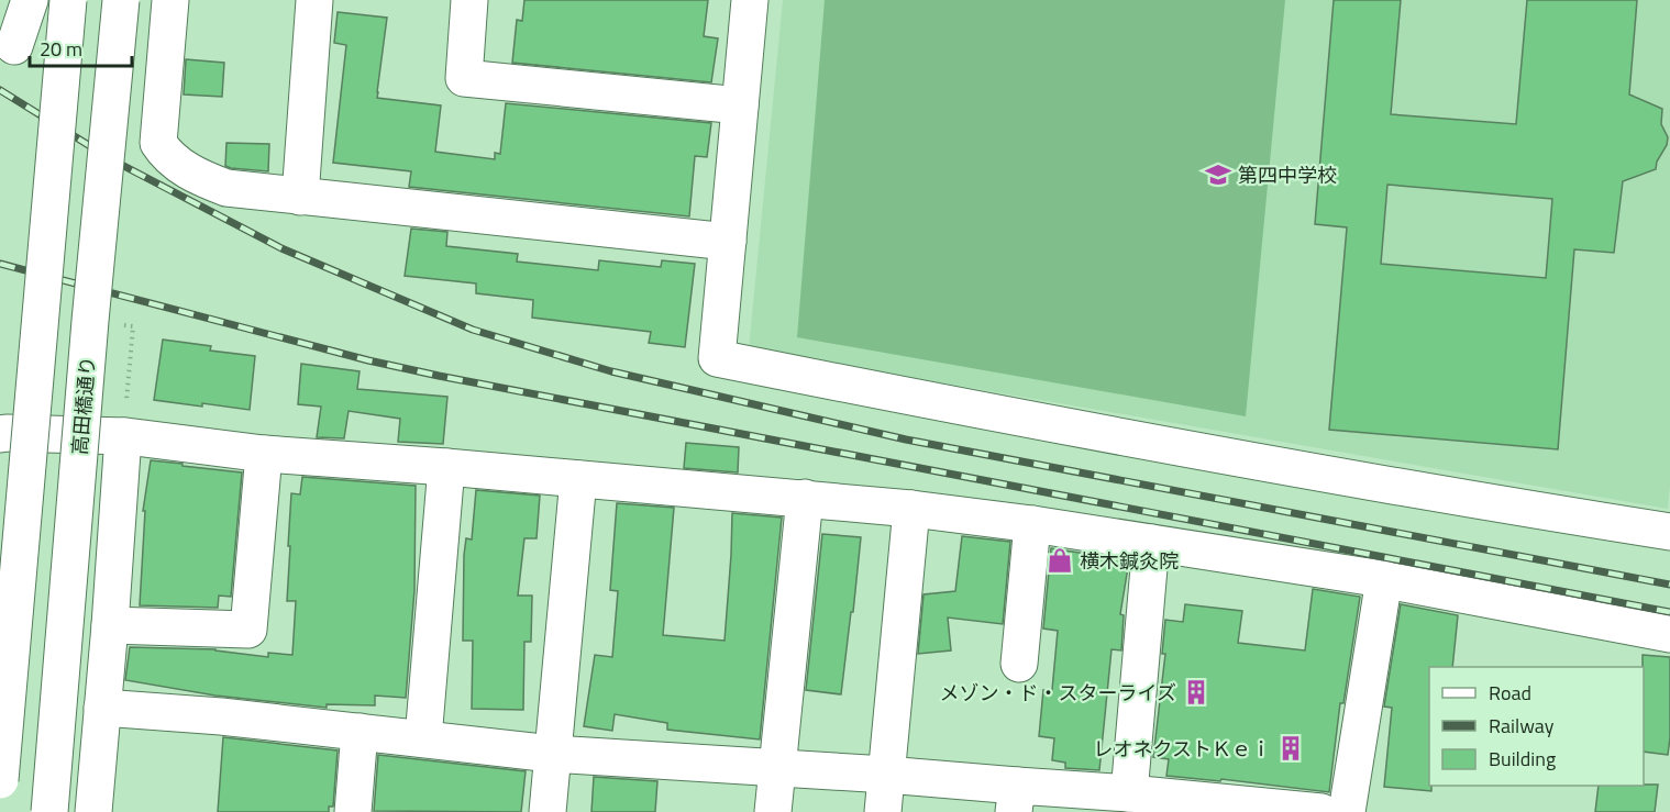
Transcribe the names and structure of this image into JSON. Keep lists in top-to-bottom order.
{
  "streets": {
    "main road": ["高田橋通り"]
  },
  "places": {
    "school or university": ["第四中学校"],
    "shop": ["横木鍼灸院"],
    "building": ["メゾン・ド・スターライズ", "レオネクストＫｅｉ"]
  },
  "legend": ["Road", "Railway", "Building"],
  "scale_bar": "20 m"
}
